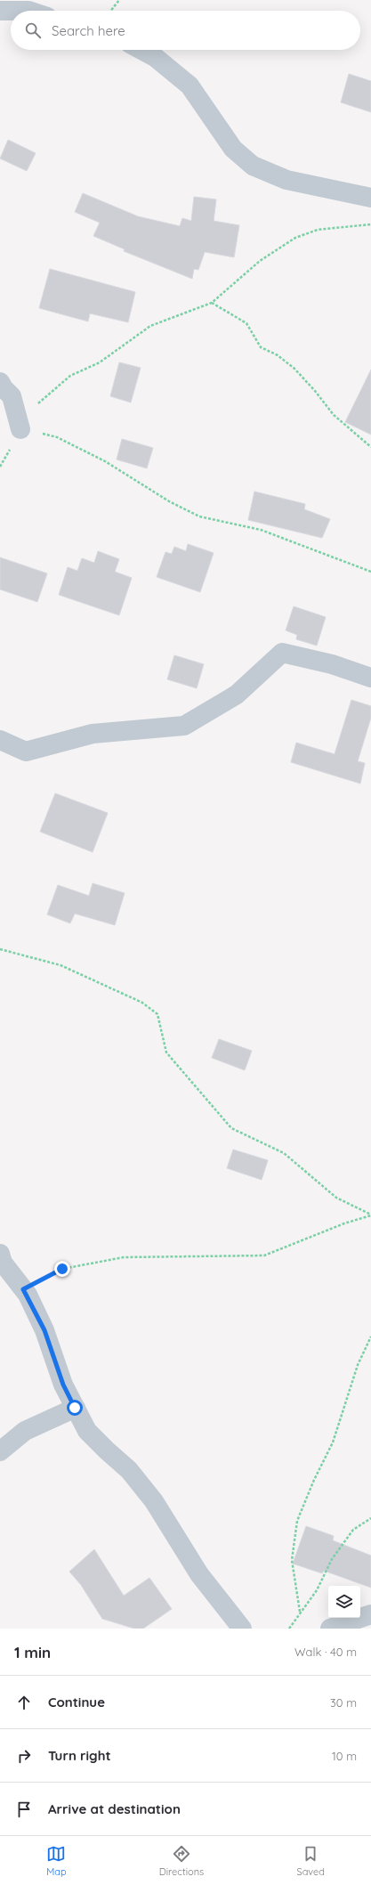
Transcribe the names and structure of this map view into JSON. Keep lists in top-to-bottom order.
{
  "page": {
    "search": "Search here",
    "heading": ["1 min", "Walk · 40 m"],
    "list": [
      ["Continue", "30 m"],
      ["Turn right", "10 m"],
      "Arrive at destination"
    ],
    "nav": ["Map", "Directions", "Saved"]
  }
}
